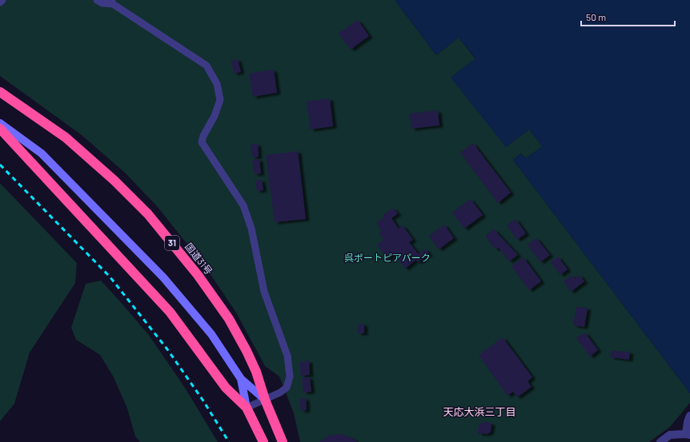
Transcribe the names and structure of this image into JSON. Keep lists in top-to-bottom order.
{
  "streets": {
    "highway": ["31", "国道31号"]
  },
  "districts": ["天応大浜三丁目"],
  "parks": ["呉ポートピアパーク"],
  "scale_bar": "50 m"
}
